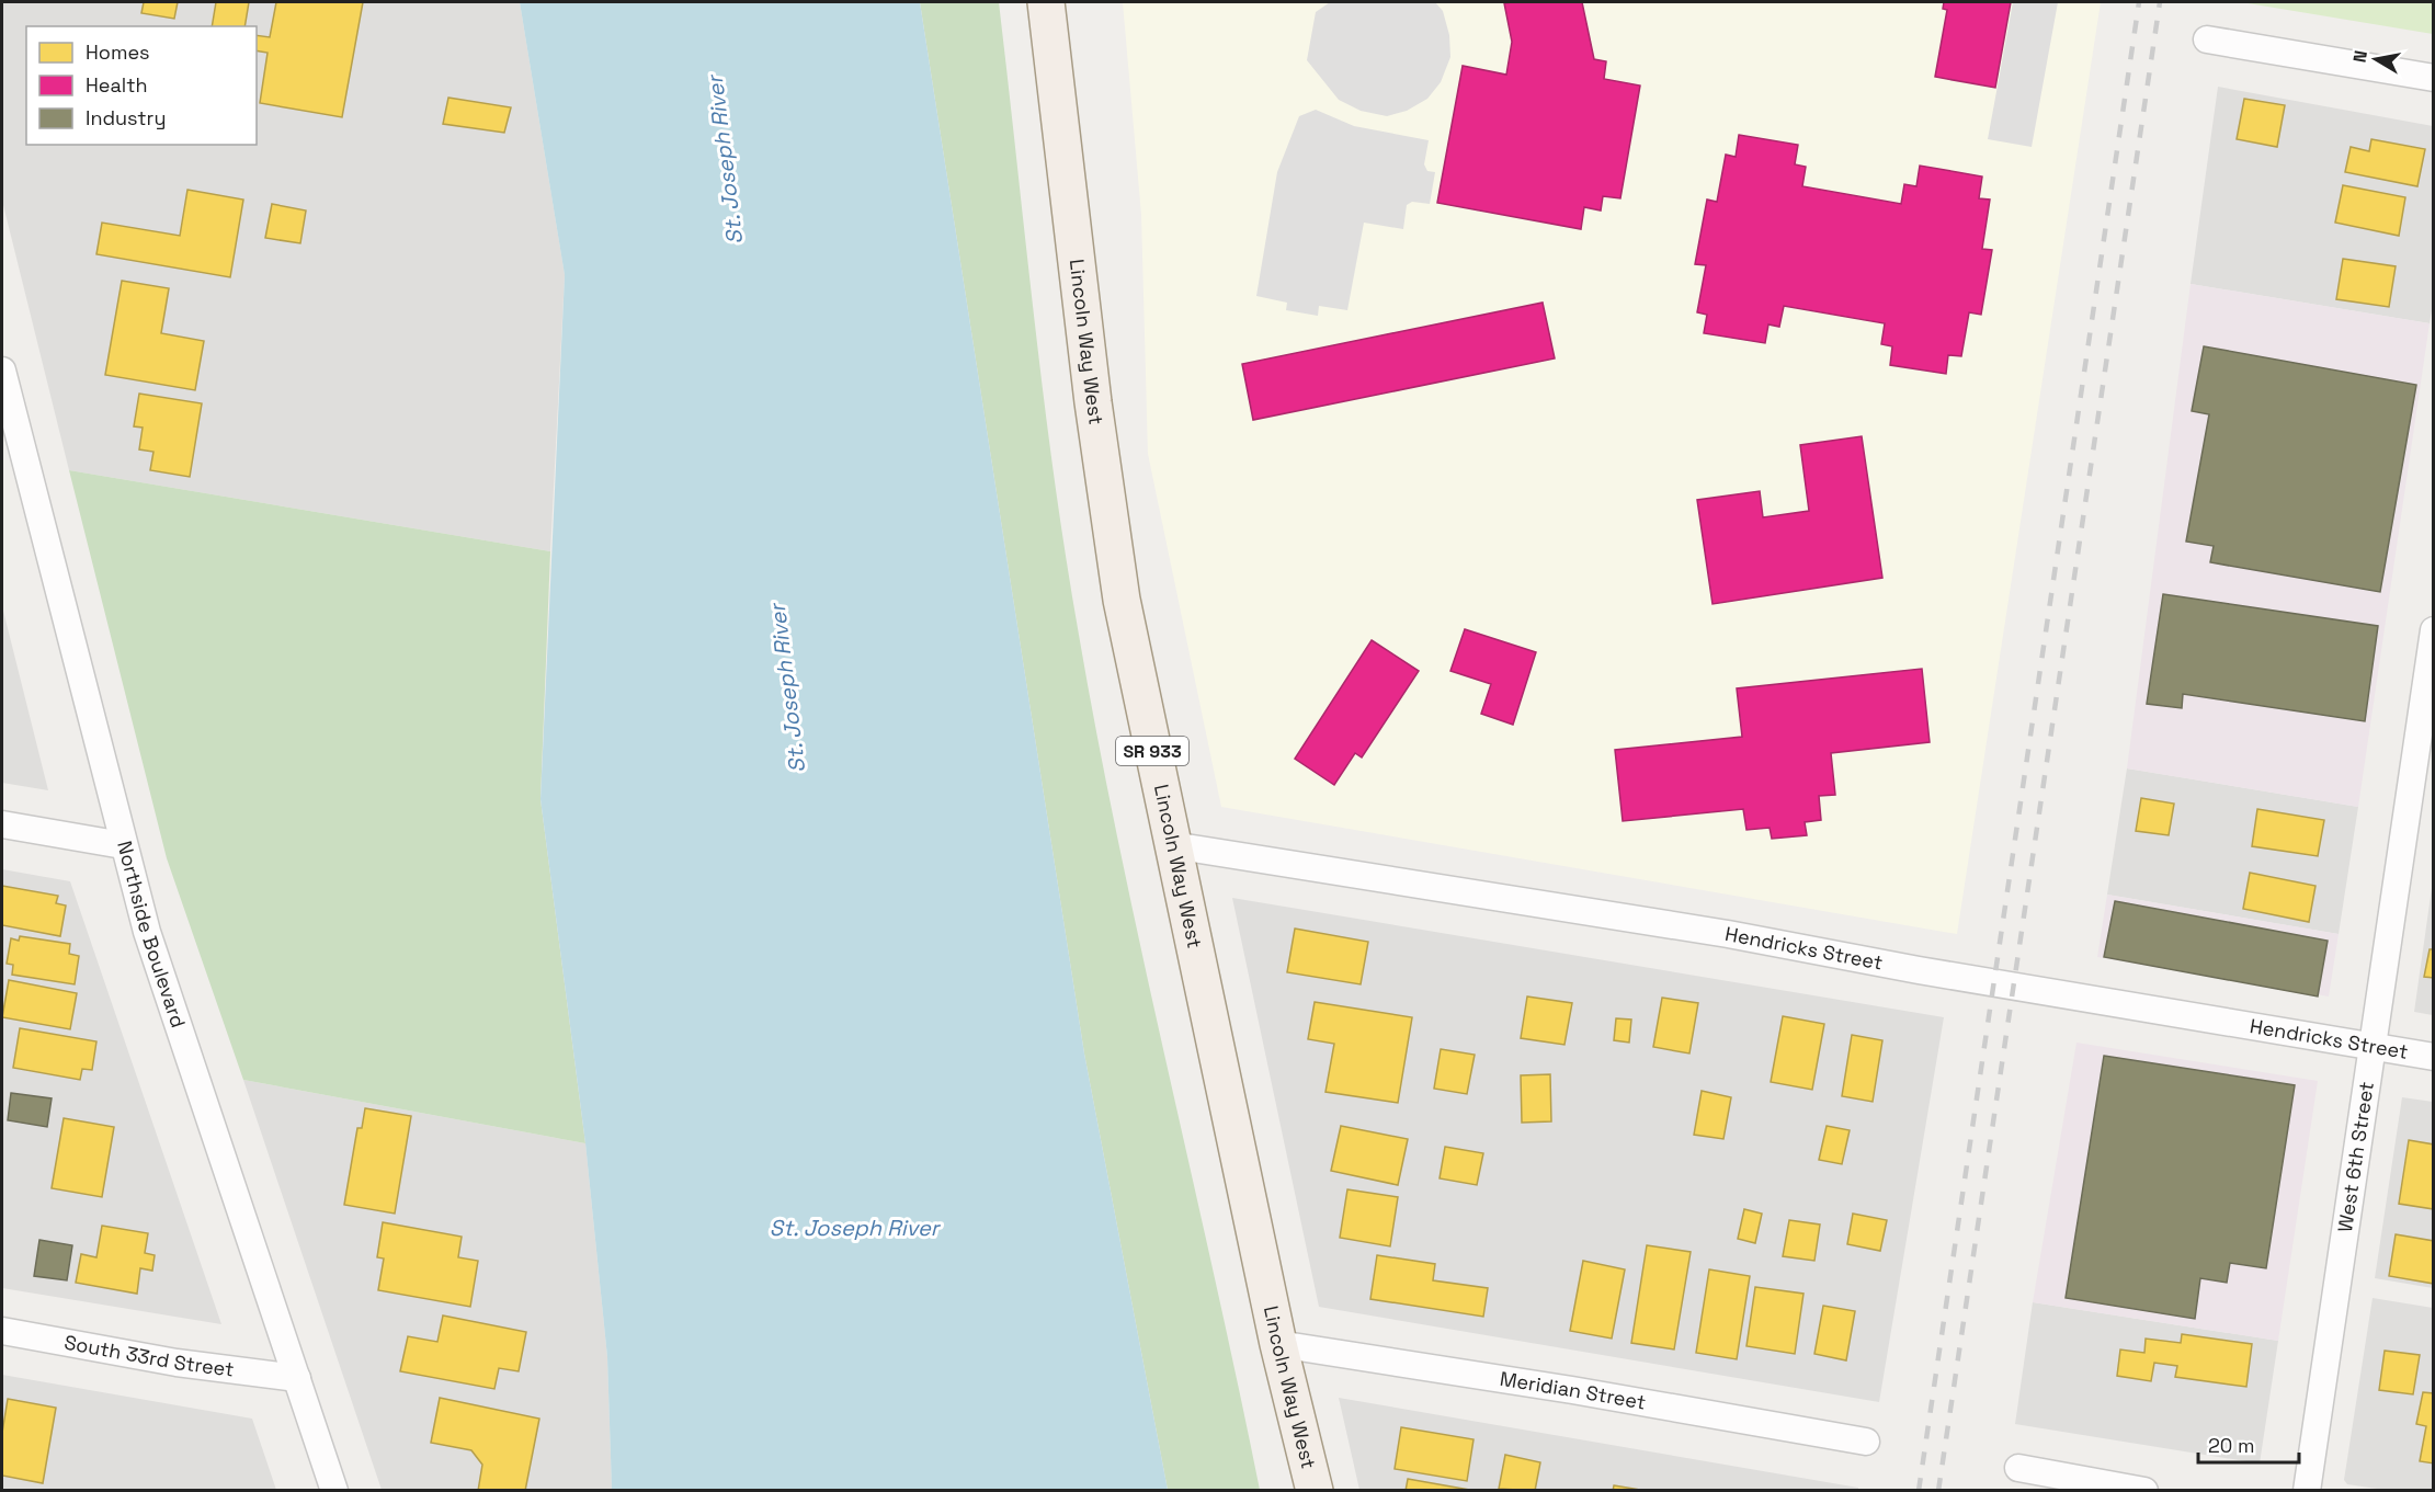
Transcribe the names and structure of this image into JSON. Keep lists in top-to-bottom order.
{
  "streets": {
    "main road": ["Lincoln Way West", "SR 933"],
    "street": [
      "Northside Boulevard",
      "Hendricks Street",
      "West 6th Street",
      "South 33rd Street",
      "Meridian Street"
    ]
  },
  "crossings": [
    ["Lincoln Way West", "Hendricks Street"],
    ["Lincoln Way West", "Meridian Street"],
    ["Northside Boulevard", "South 33rd Street"],
    ["Hendricks Street", "West 6th Street"]
  ],
  "water": ["St. Joseph River"],
  "legend": ["Homes", "Health", "Industry"],
  "scale_bar": "20 m",
  "north": "left"
}
